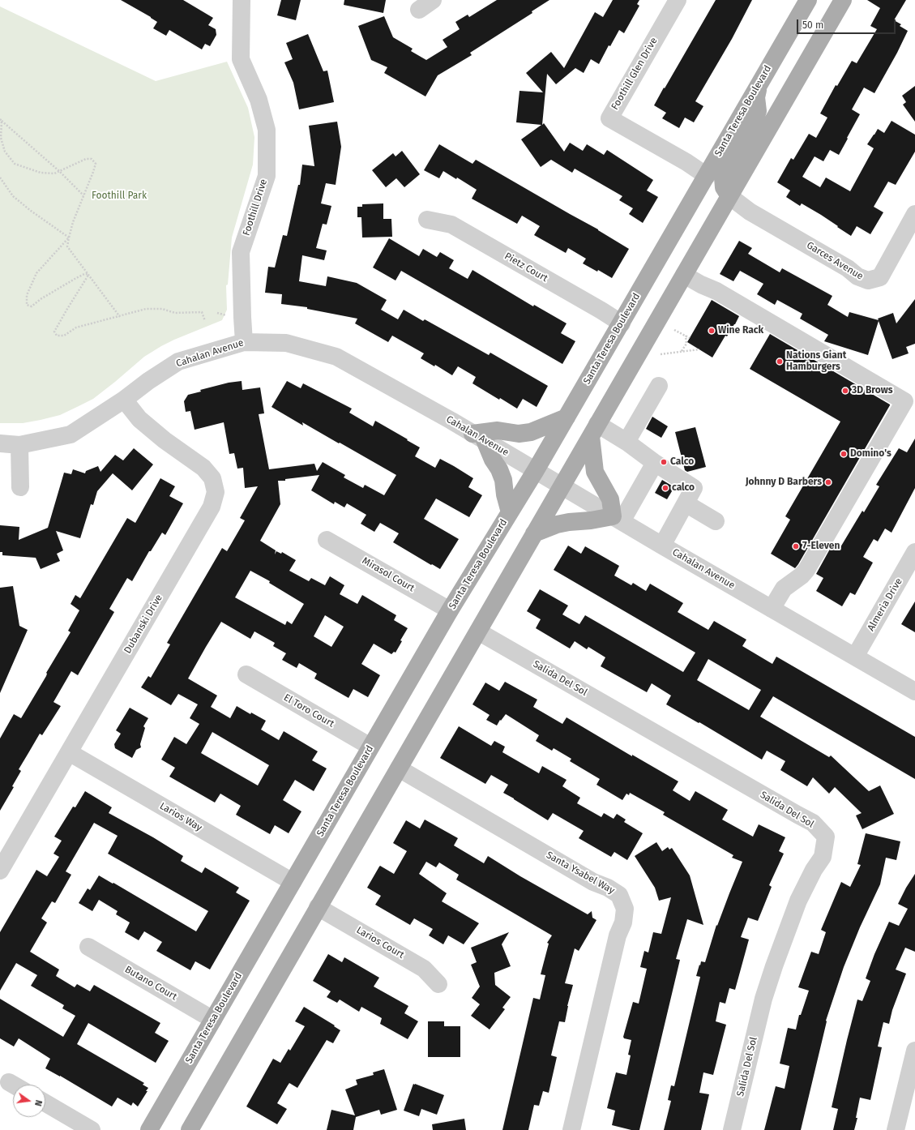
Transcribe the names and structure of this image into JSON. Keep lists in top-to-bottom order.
{
  "streets": {
    "main road": ["Santa Teresa Boulevard"],
    "street": [
      "Foothill Glen Drive",
      "Foothill Drive",
      "Garces Avenue",
      "Pietz Court",
      "Cahalan Avenue",
      "Mirasol Court",
      "Almeria Drive",
      "Dubanski Drive",
      "Salida Del Sol",
      "El Toro Court",
      "Larios Way",
      "Santa Ysabel Way",
      "Larios Court",
      "Butano Court"
    ]
  },
  "crossings": [
    ["Foothill Glen Drive", "Santa Teresa Boulevard"],
    ["Santa Teresa Boulevard", "Pietz Court"],
    ["Santa Teresa Boulevard", "Cahalan Avenue"],
    ["Santa Teresa Boulevard", "Mirasol Court"],
    ["Santa Teresa Boulevard", "El Toro Court"],
    ["Santa Teresa Boulevard", "Larios Way"],
    ["Santa Teresa Boulevard", "Butano Court"],
    ["Foothill Drive", "Cahalan Avenue"],
    ["Cahalan Avenue", "Almeria Drive"],
    ["Cahalan Avenue", "Dubanski Drive"],
    ["Dubanski Drive", "Larios Way"]
  ],
  "parks": ["Foothill Park"],
  "places": [
    "Wine Rack",
    "Nations Giant Hamburgers",
    "3D Brows",
    "Domino's",
    "Calco",
    "Johnny D Barbers",
    "calco",
    "7-Eleven"
  ],
  "scale_bar": "50 m",
  "north": "right"
}
